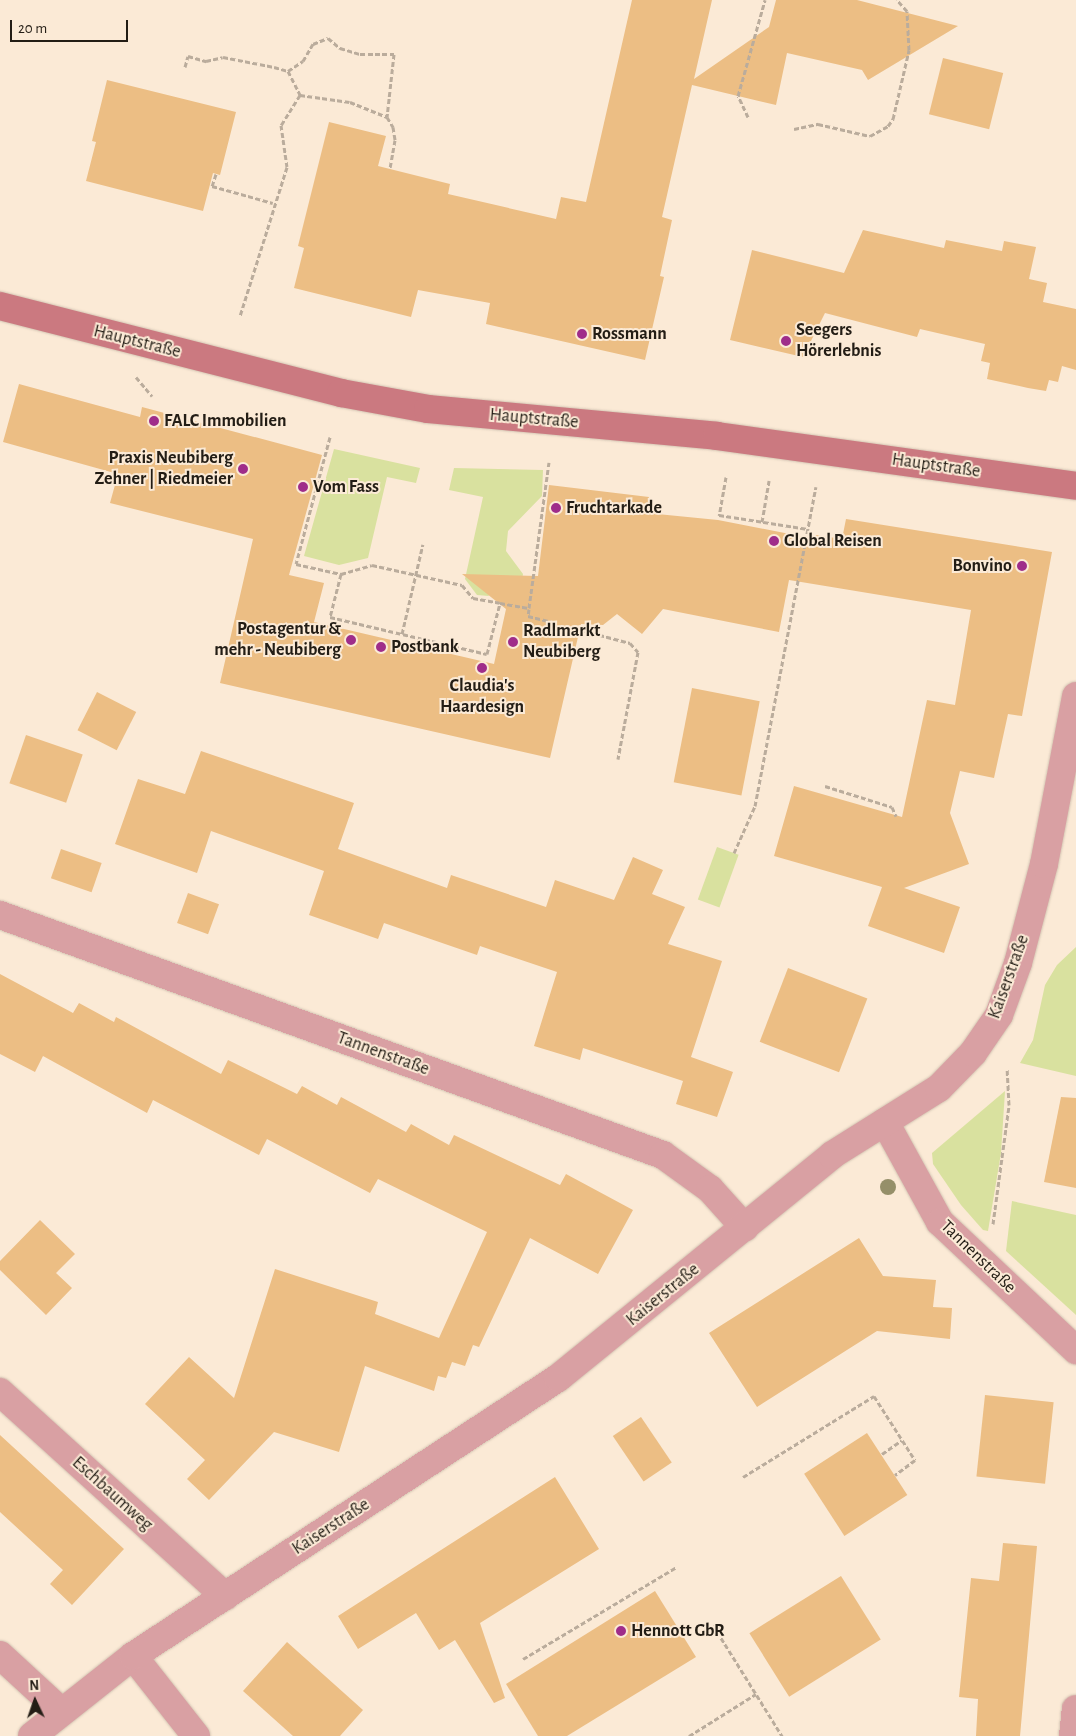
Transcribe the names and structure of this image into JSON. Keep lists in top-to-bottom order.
{
  "streets": {
    "street": [
      "Hauptstraße",
      "Kaiserstraße",
      "Tannenstraße",
      "Eschbaumweg"
    ]
  },
  "crossings": [
    ["Kaiserstraße", "Tannenstraße"],
    ["Kaiserstraße", "Eschbaumweg"]
  ],
  "places": [
    "Rossmann",
    "Seegers Hörerlebnis",
    "FALC Immobilien",
    "Praxis Neubiberg Zehner | Riedmeier",
    "Vom Fass",
    "Fruchtarkade",
    "Global Reisen",
    "Bonvino",
    "Postagentur & mehr - Neubiberg",
    "Radlmarkt Neubiberg",
    "Postbank",
    "Claudia's Haardesign",
    "Hennott GbR"
  ],
  "scale_bar": "20 m",
  "north": "top"
}
